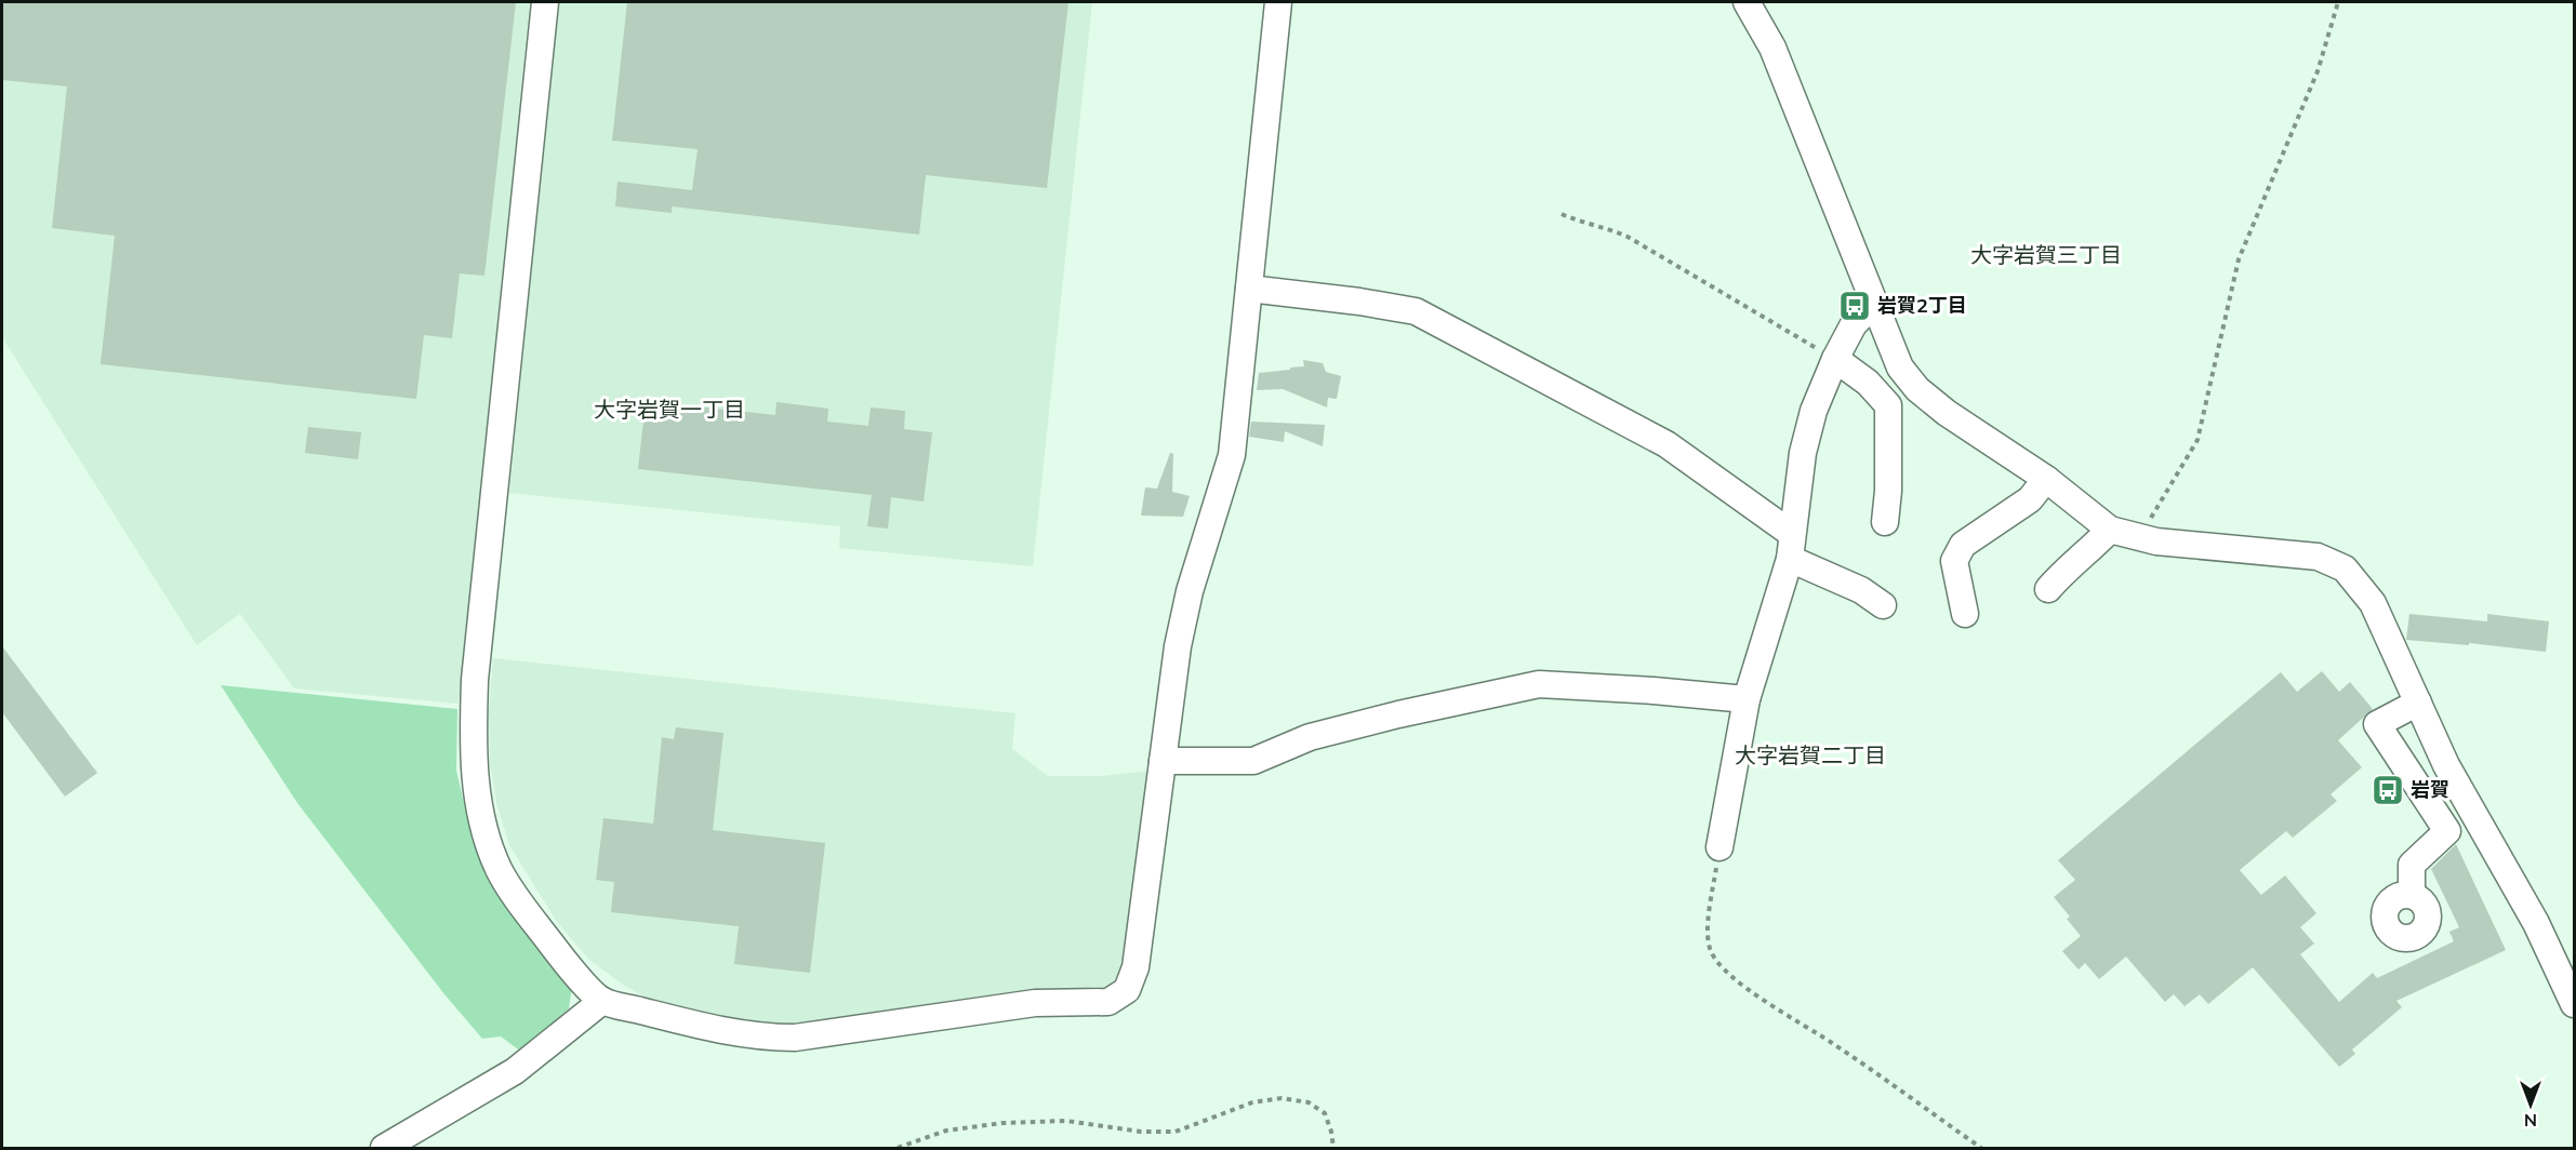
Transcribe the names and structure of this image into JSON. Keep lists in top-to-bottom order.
{
  "districts": ["大字岩賀三丁目", "大字岩賀一丁目", "大字岩賀二丁目"],
  "places": {
    "bus stop": ["岩賀2丁目", "岩賀"]
  },
  "north": "bottom"
}
